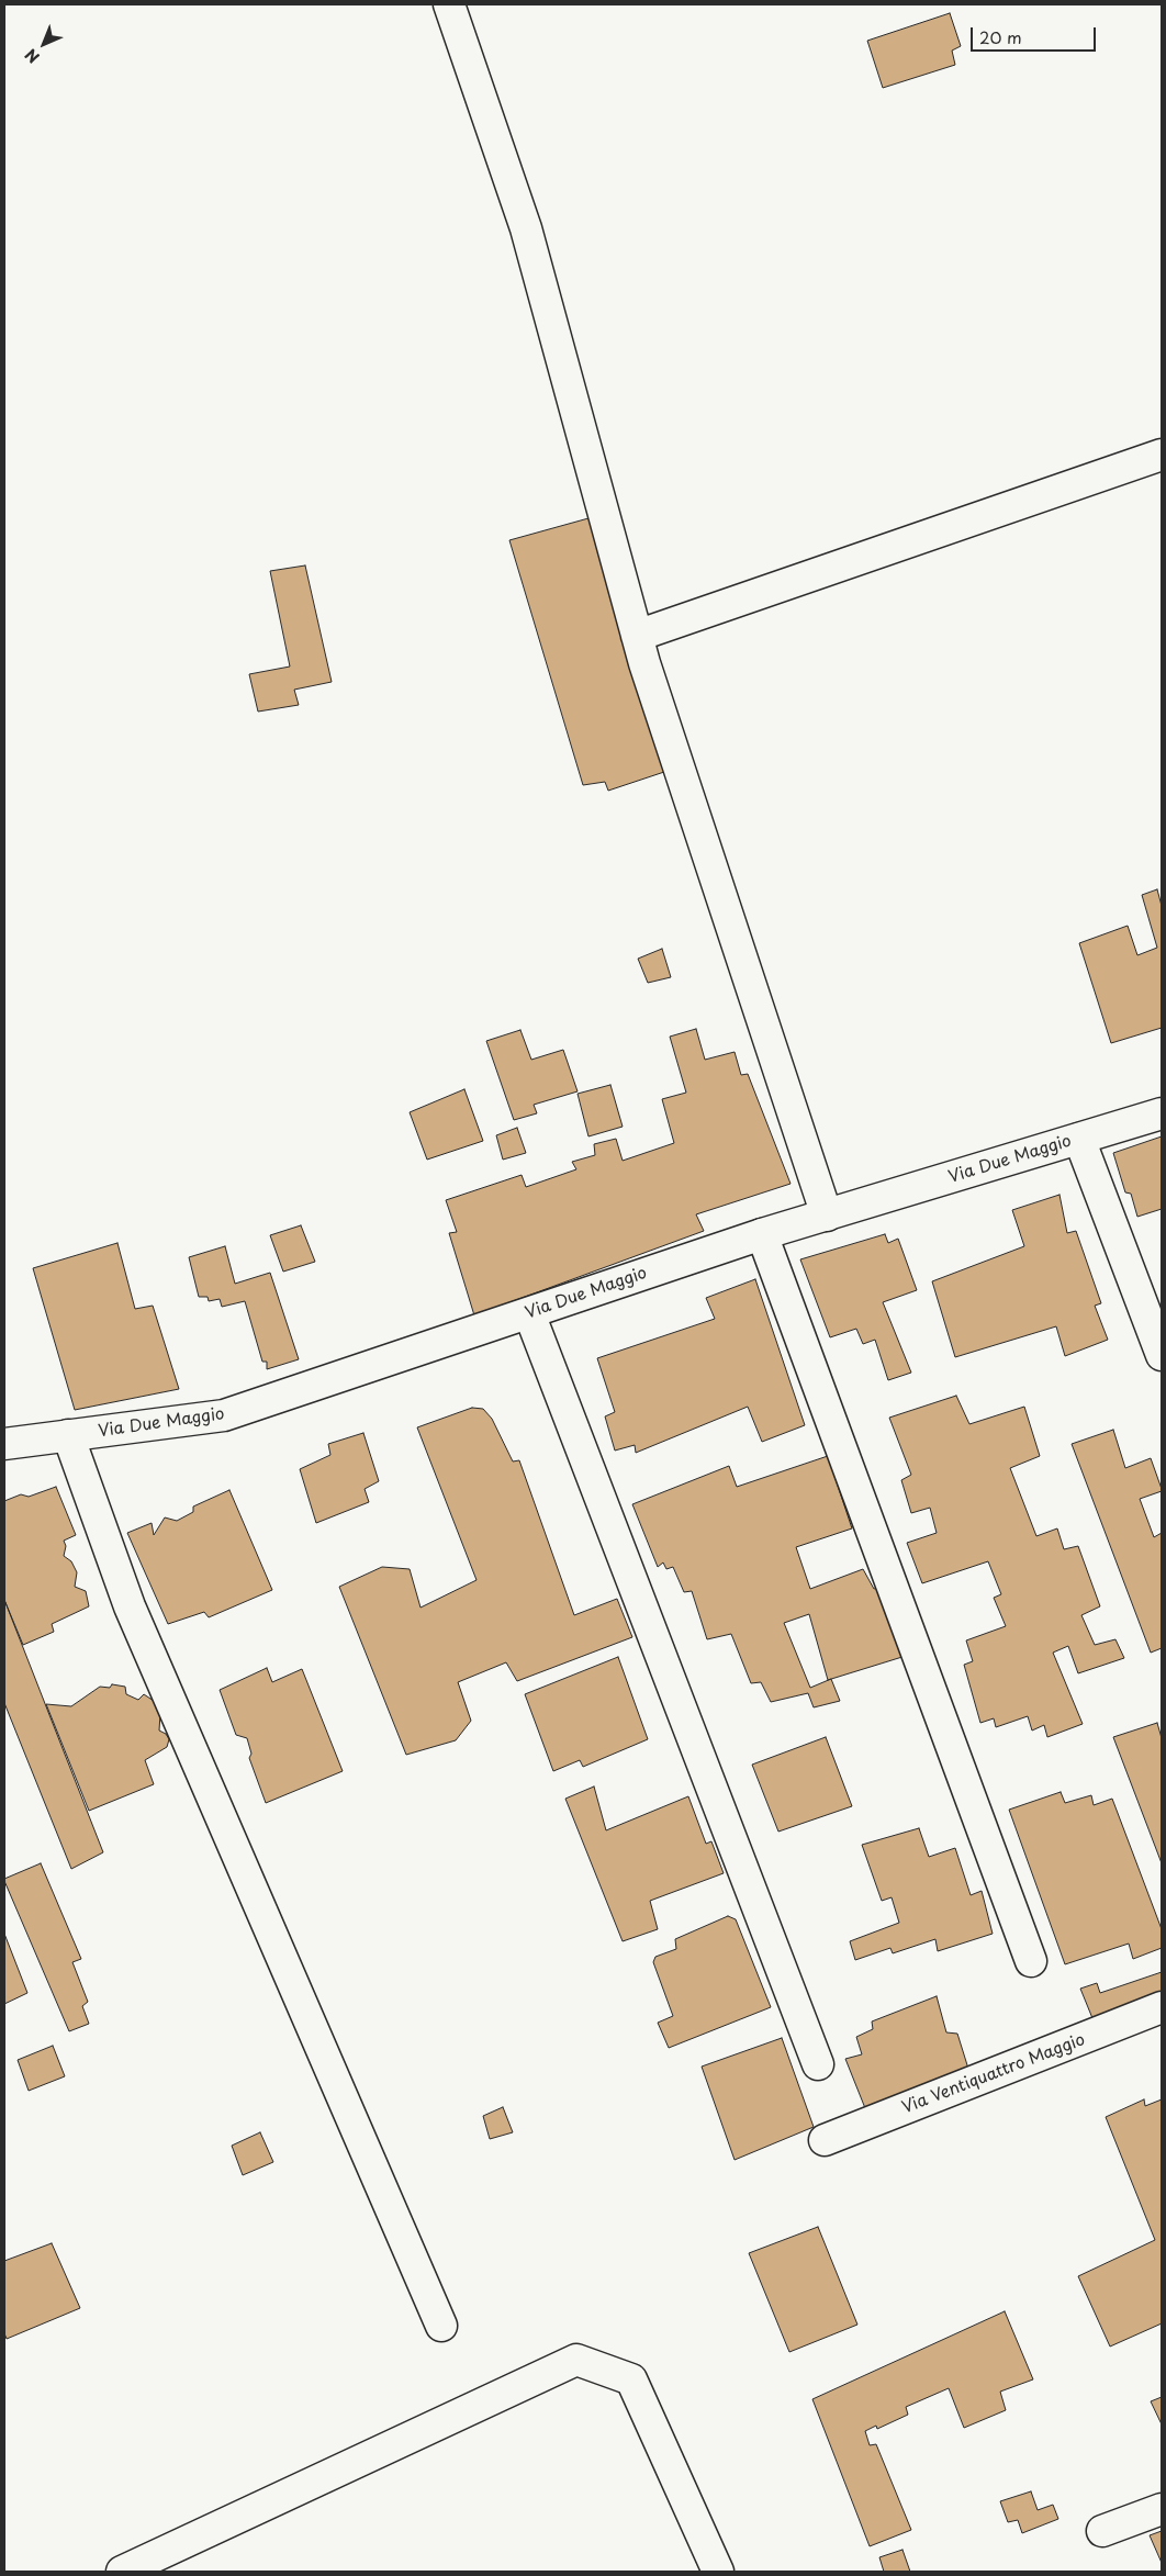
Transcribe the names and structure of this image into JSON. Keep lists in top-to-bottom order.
{
  "streets": {
    "street": ["Via Due Maggio", "Via Ventiquattro Maggio"]
  },
  "scale_bar": "20 m",
  "north": "bottom left"
}
